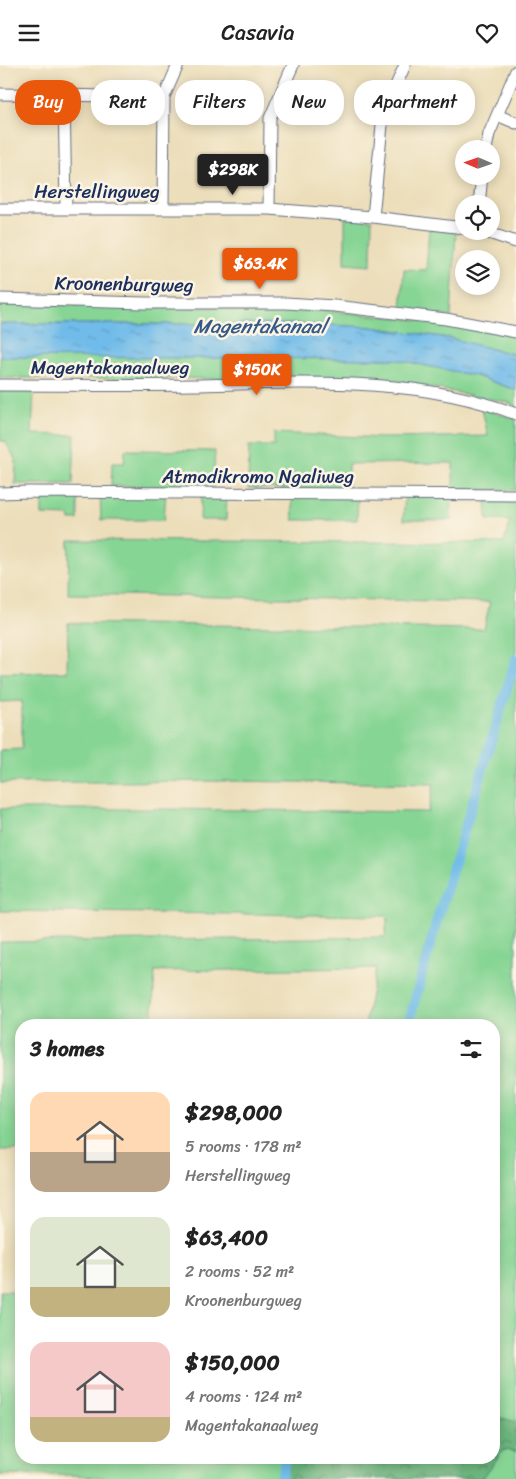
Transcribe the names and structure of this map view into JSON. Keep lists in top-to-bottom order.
{
  "streets": {
    "street": [
      "Herstellingweg",
      "Kroonenburgweg",
      "Magentakanaalweg",
      "Atmodikromo Ngaliweg"
    ]
  },
  "water": ["Magentakanaal"],
  "north": "left",
  "page": {
    "header": "Casavia",
    "chip": [
      "Buy",
      "Rent",
      "Filters",
      "New",
      "Apartment"
    ],
    "price": ["$298K", "$63.4K", "$150K"],
    "heading": "3 homes",
    "list": [
      {
        "name": "$298,000",
        "note": "5 rooms · 178 m² · Herstellingweg"
      },
      {
        "name": "$63,400",
        "note": "2 rooms · 52 m² · Kroonenburgweg"
      },
      {
        "name": "$150,000",
        "note": "4 rooms · 124 m² · Magentakanaalweg"
      }
    ]
  }
}
